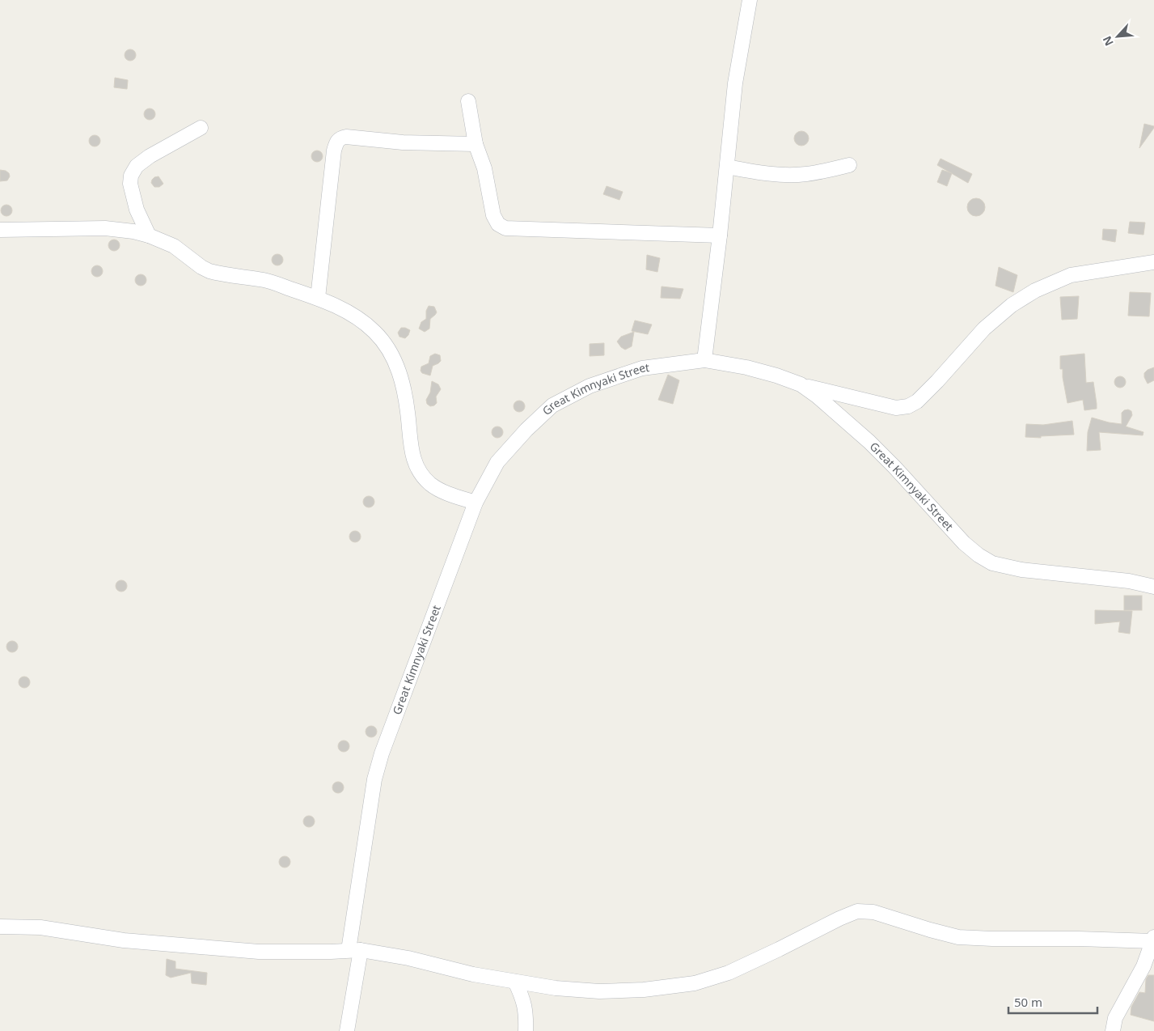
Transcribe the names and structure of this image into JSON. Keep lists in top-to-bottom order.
{
  "streets": {
    "street": ["Great Kimnyaki Street"]
  },
  "scale_bar": "50 m",
  "north": "bottom left"
}
